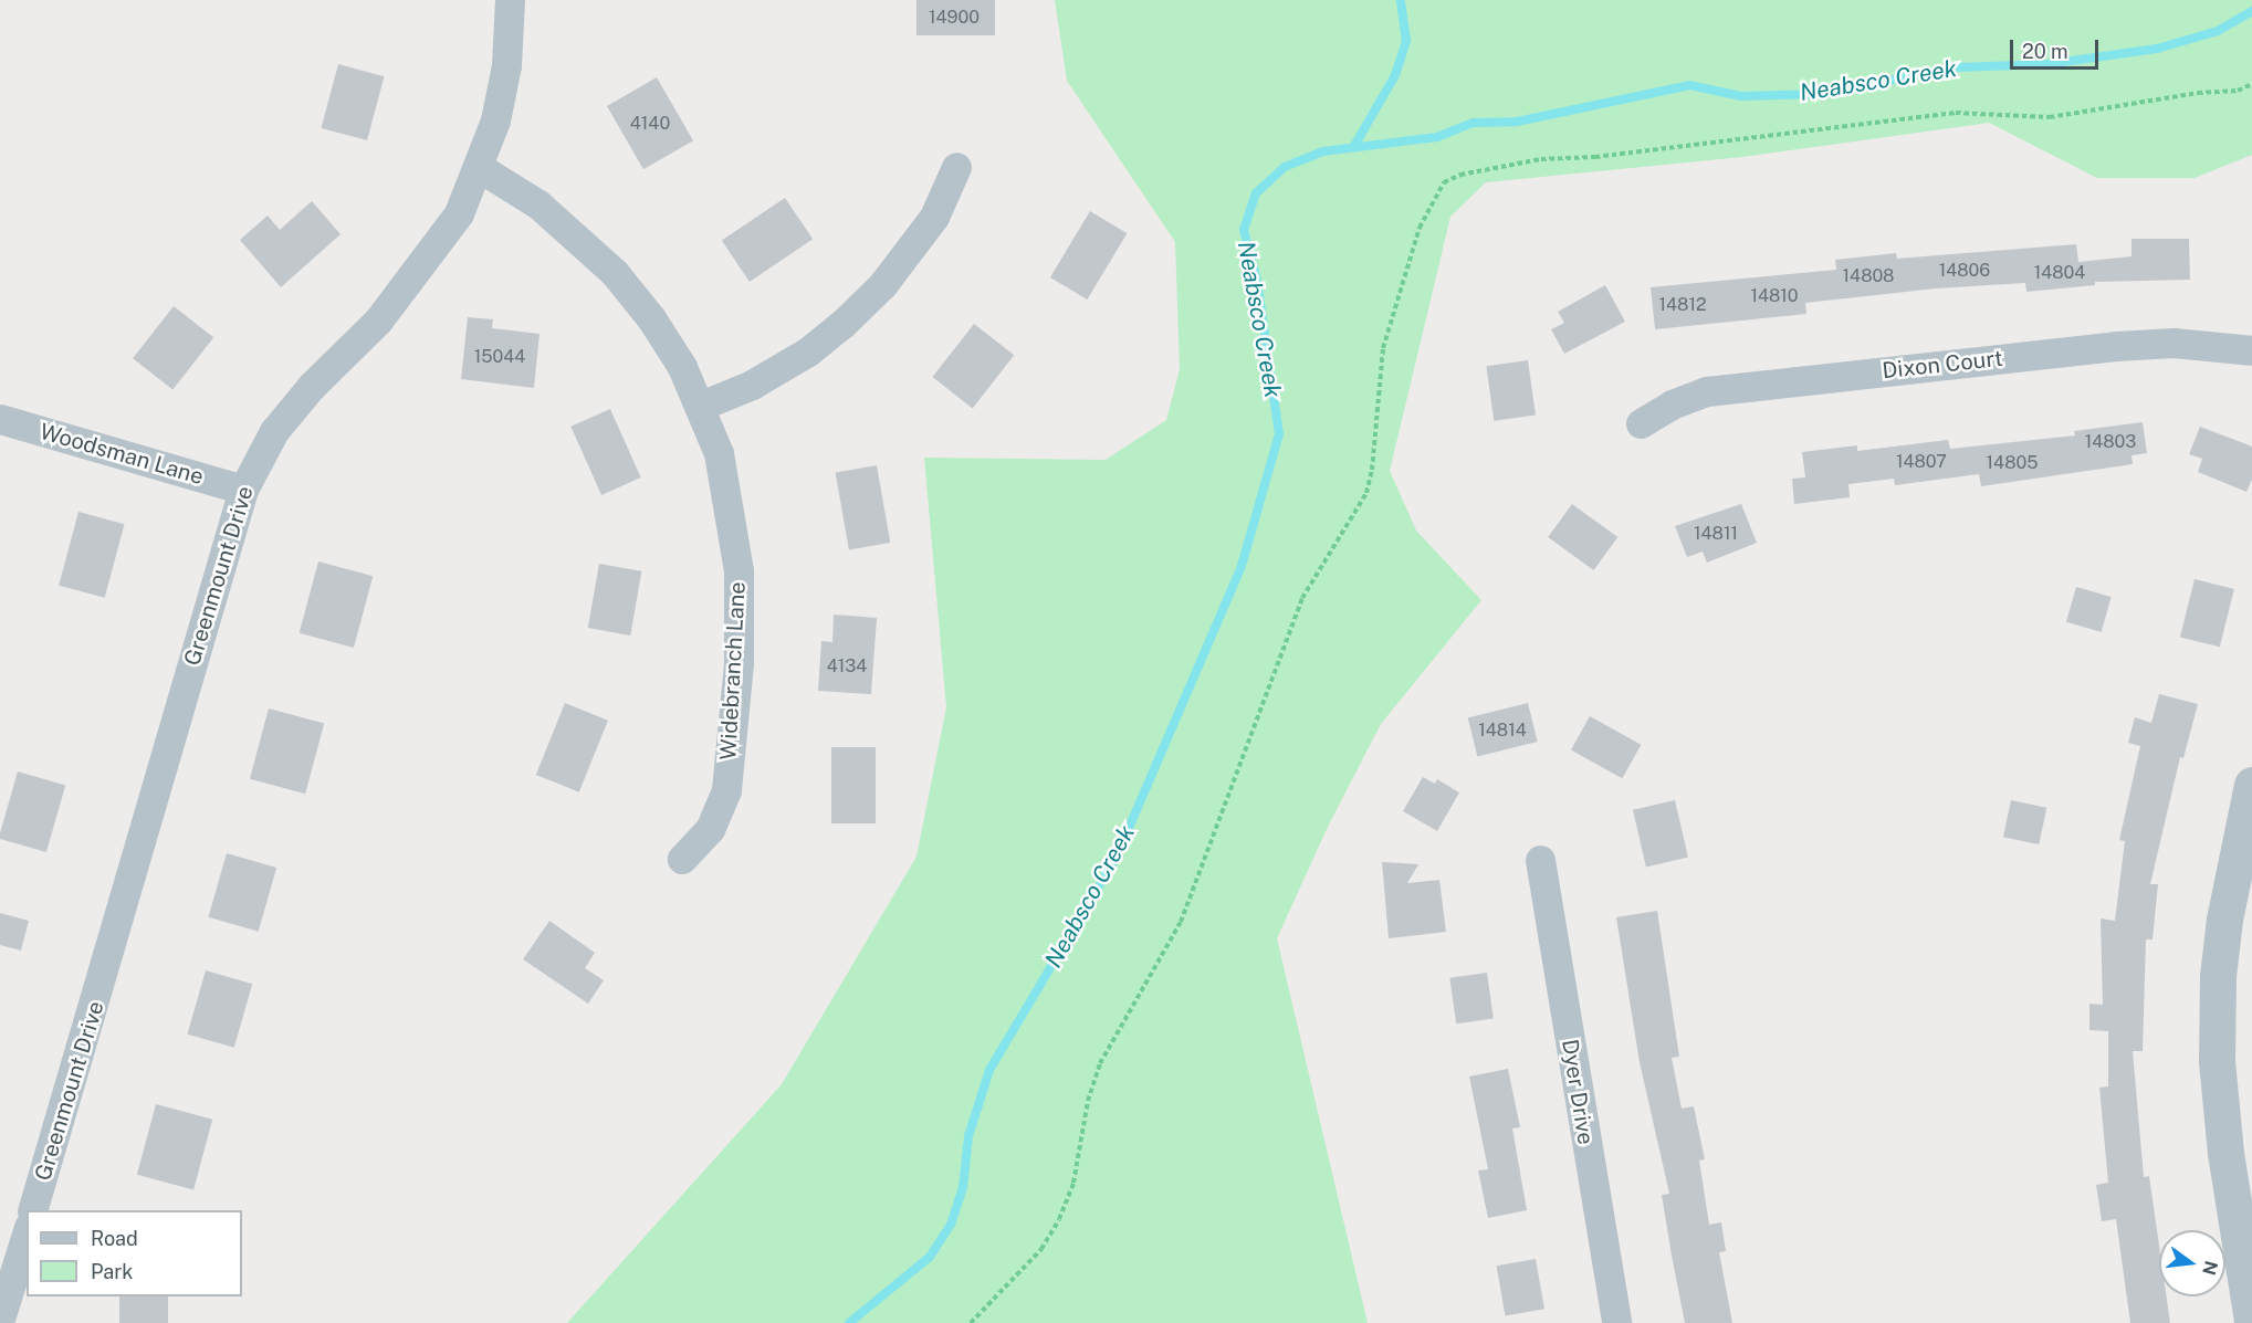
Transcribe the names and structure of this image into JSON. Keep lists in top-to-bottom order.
{
  "streets": {
    "street": [
      "Dixon Court",
      "Woodsman Lane",
      "Greenmount Drive",
      "Widebranch Lane",
      "Dyer Drive"
    ]
  },
  "crossings": [
    ["Woodsman Lane", "Greenmount Drive"],
    ["Greenmount Drive", "Widebranch Lane"]
  ],
  "water": ["Neabsco Creek"],
  "house_numbers": [
    "14900",
    "4140",
    "14806",
    "14804",
    "14808",
    "14810",
    "14812",
    "15044",
    "14803",
    "14807",
    "14805",
    "14811",
    "4134",
    "14814"
  ],
  "legend": ["Road", "Park"],
  "scale_bar": "20 m",
  "north": "right"
}
